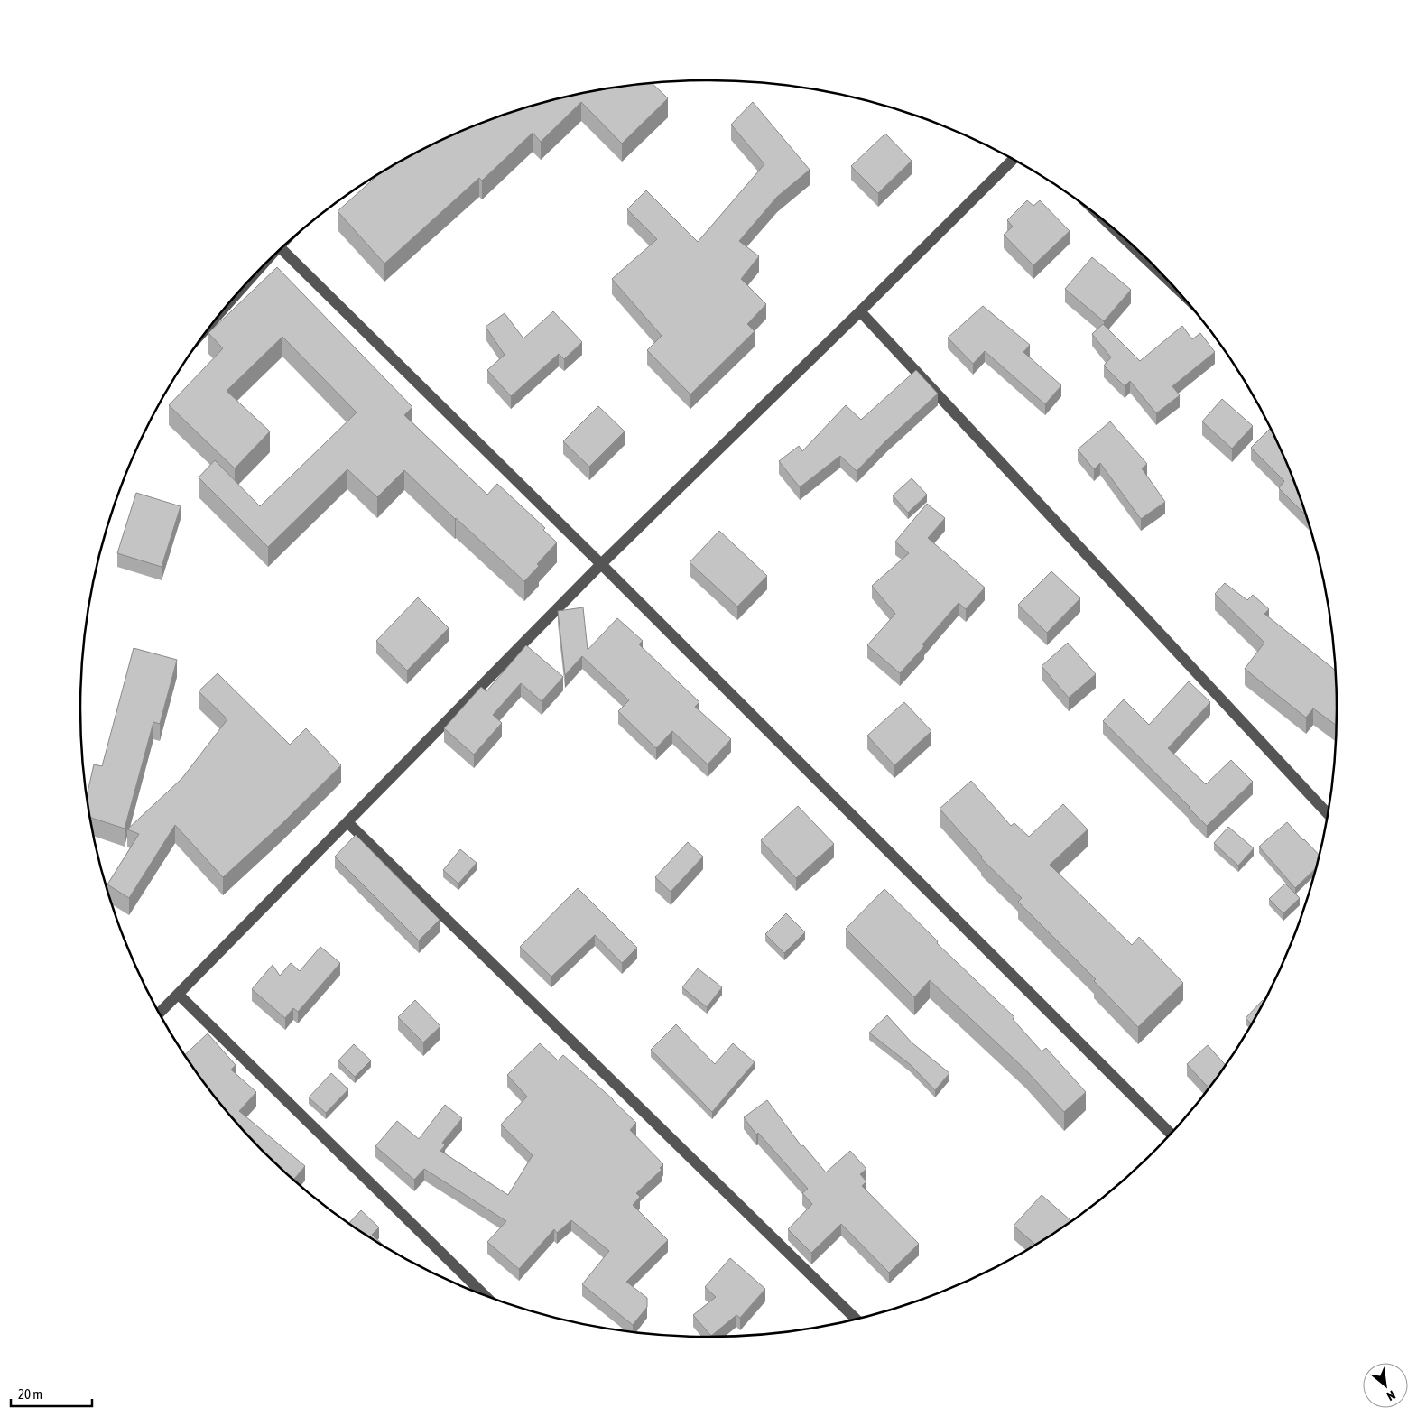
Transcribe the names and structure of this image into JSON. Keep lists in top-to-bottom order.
{
  "scale_bar": "20 m",
  "north": "bottom right"
}
